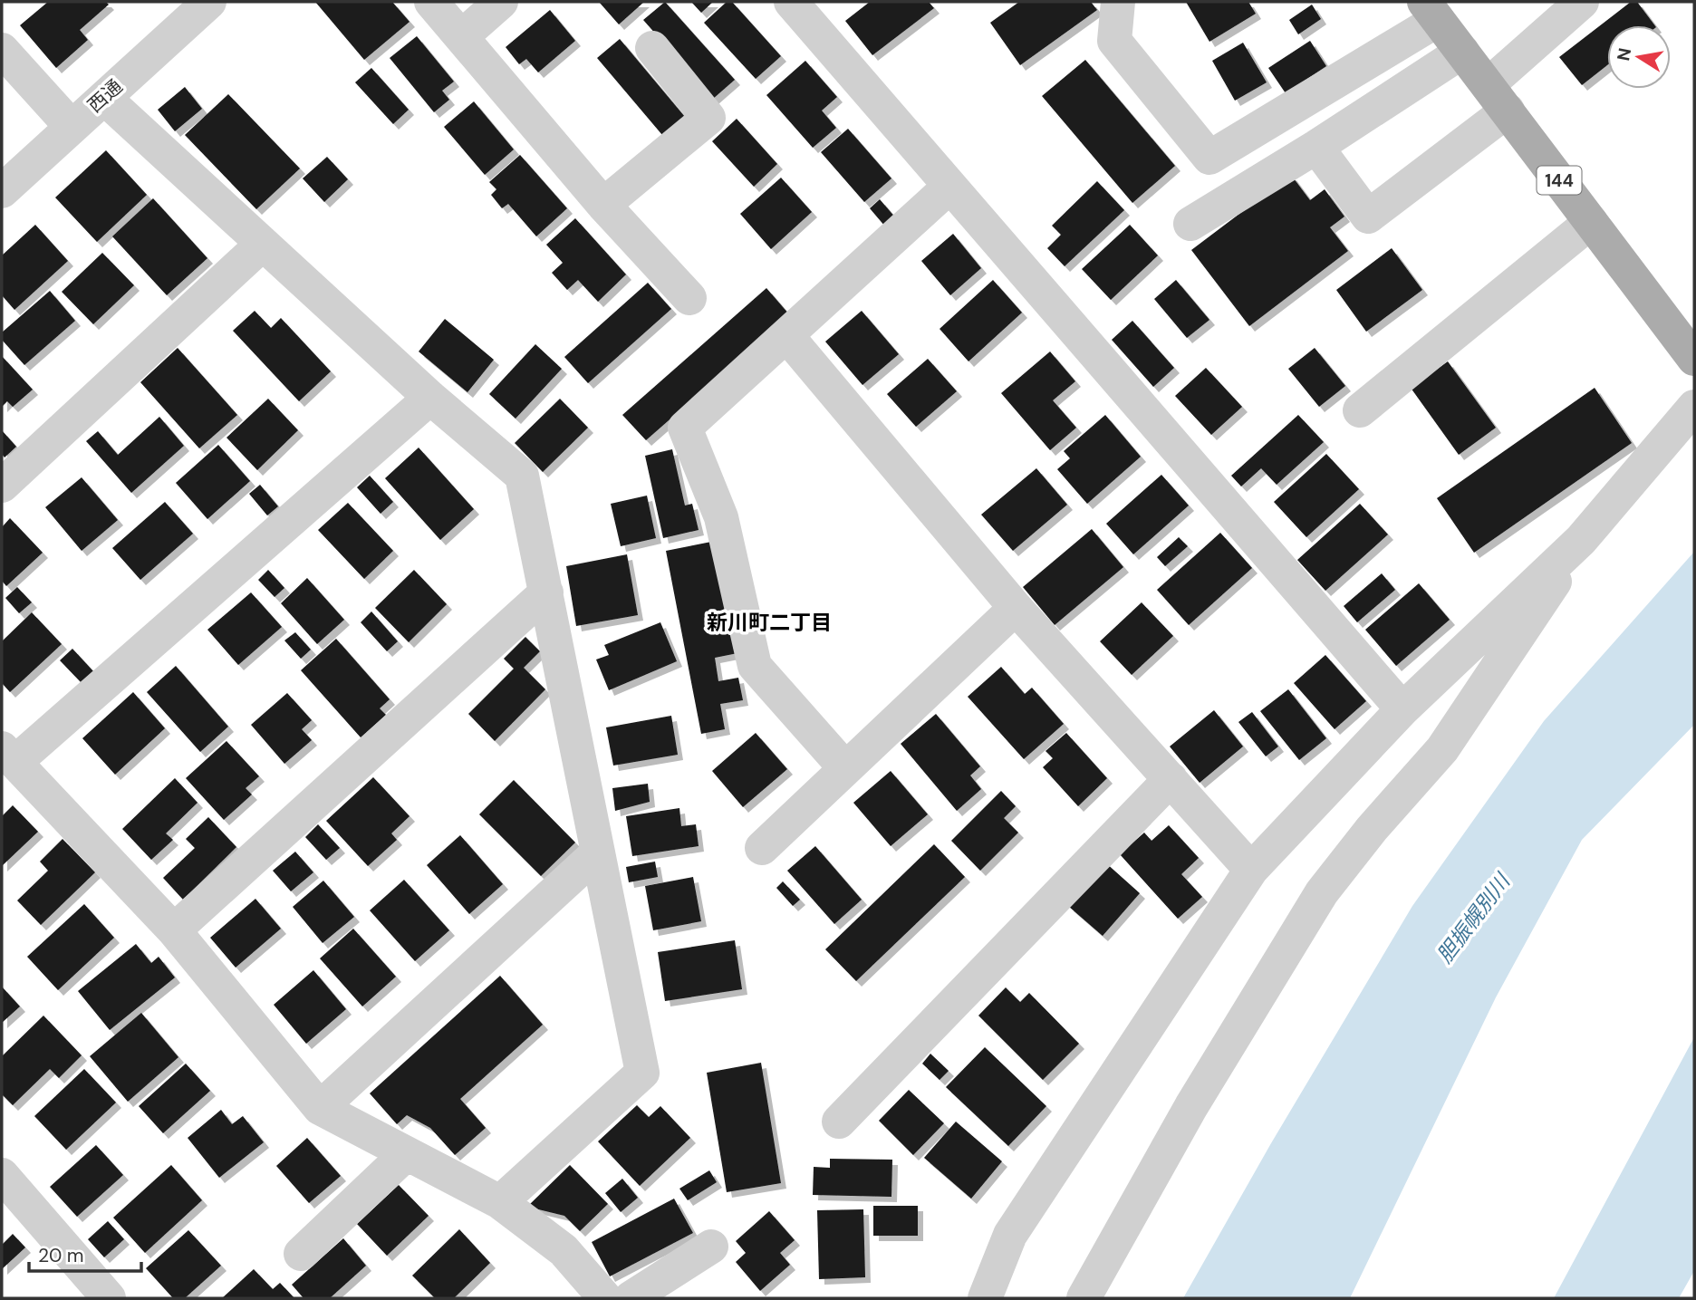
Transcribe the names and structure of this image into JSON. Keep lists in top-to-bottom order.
{
  "streets": {
    "main road": ["144"],
    "street": ["西通"]
  },
  "districts": ["新川町二丁目"],
  "water": ["胆振幌別川"],
  "scale_bar": "20 m",
  "north": "left"
}
